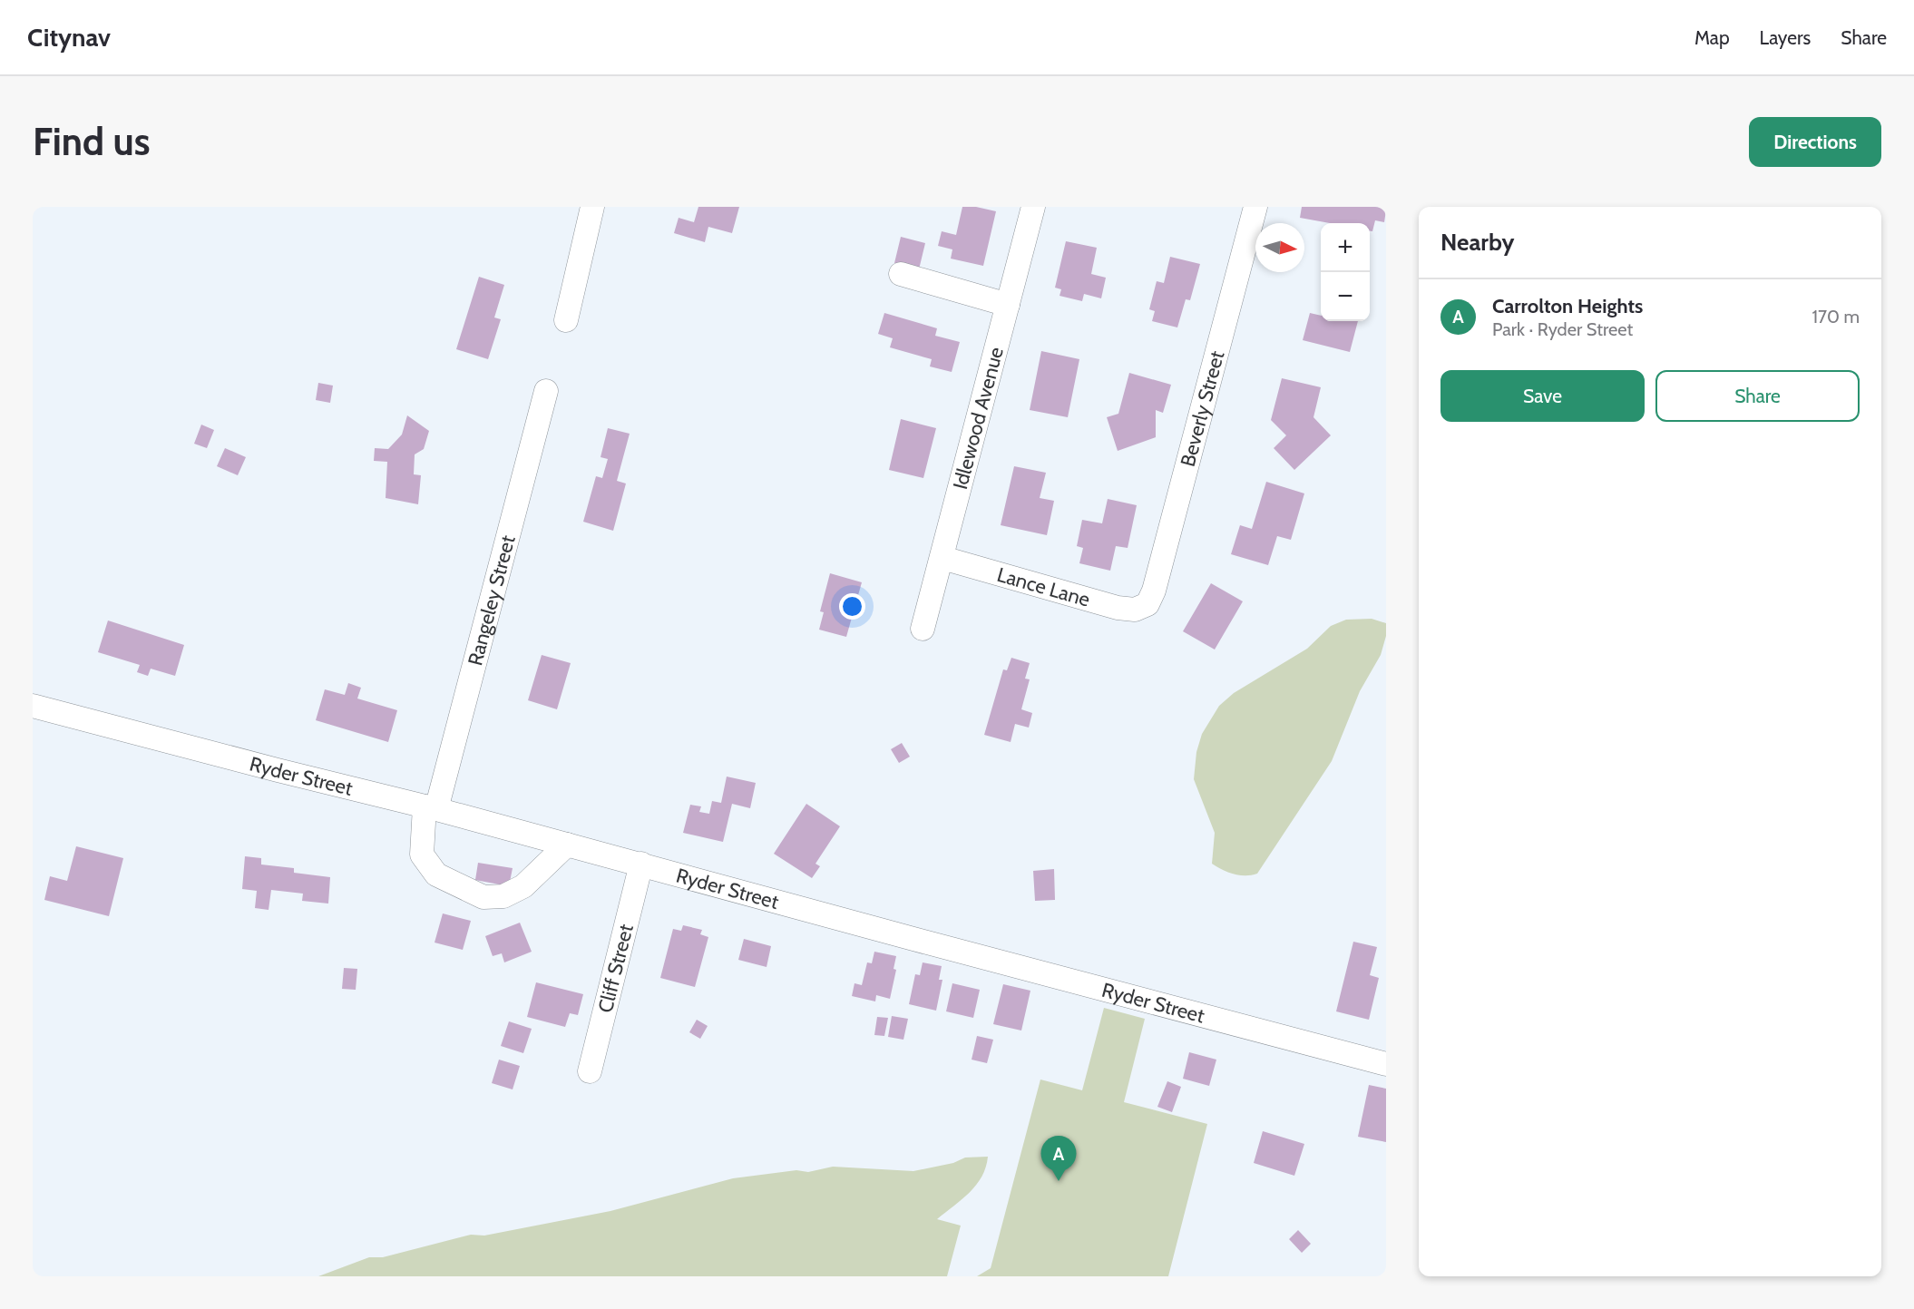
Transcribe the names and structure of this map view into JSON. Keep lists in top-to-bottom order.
{
  "streets": {
    "street": [
      "Beverly Street",
      "Idlewood Avenue",
      "Lance Lane",
      "Rangeley Street",
      "Ryder Street",
      "Cliff Street"
    ]
  },
  "crossings": [
    ["Beverly Street", "Lance Lane"],
    ["Idlewood Avenue", "Lance Lane"],
    ["Rangeley Street", "Ryder Street"],
    ["Ryder Street", "Cliff Street"]
  ],
  "north": "right",
  "page": {
    "header": "Citynav",
    "nav": ["Map", "Layers", "Share"],
    "buttons": [
      "Directions",
      ["Save", "Share"]
    ],
    "title": "Find us",
    "heading": "Nearby",
    "map_buttons": ["+", "−"],
    "list": [
      {
        "mark": "A",
        "name": "Carrolton Heights",
        "note": "Park · Ryder Street",
        "value": "170 m"
      }
    ],
    "pins": "A"
  }
}
